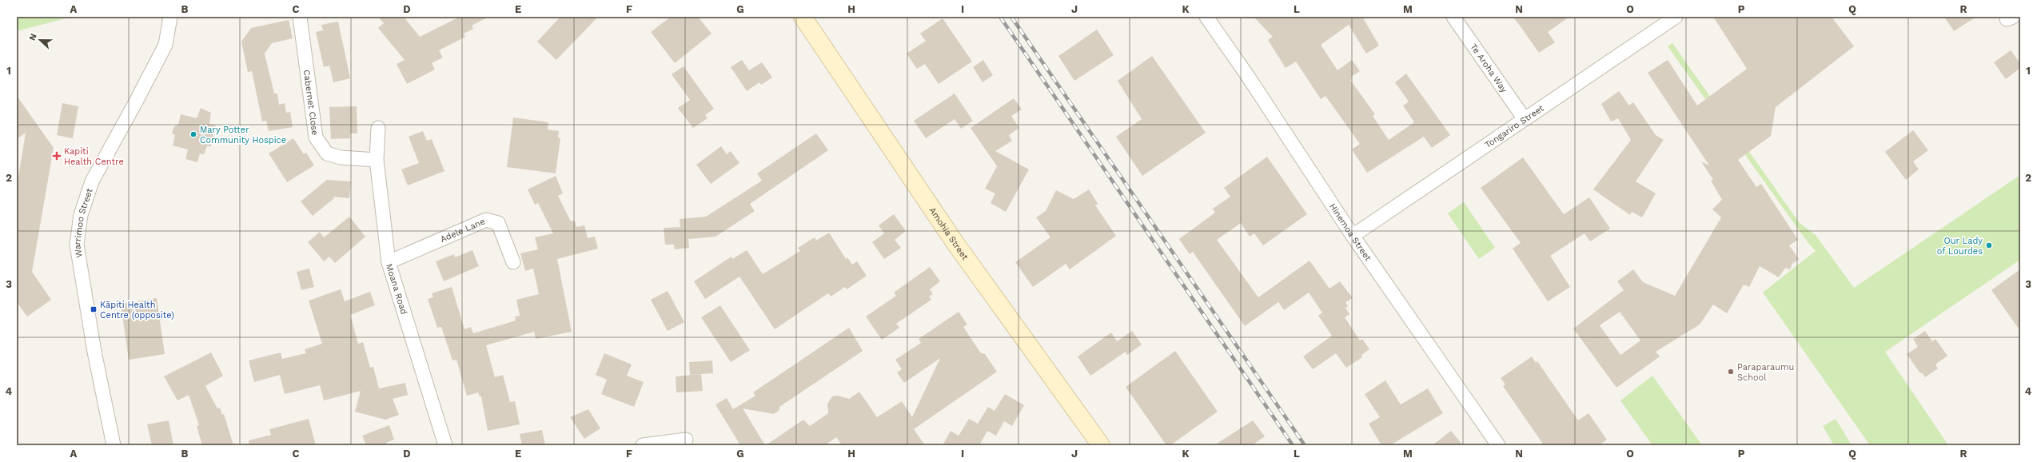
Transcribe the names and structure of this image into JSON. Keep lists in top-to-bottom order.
{
  "streets": {
    "main road": ["Amohia Street"],
    "street": [
      "Te Aroha Way",
      "Cabernet Close",
      "Tongariro Street",
      "Warrimoo Street",
      "Adele Lane",
      "Hinemoa Street",
      "Moana Road"
    ]
  },
  "crossings": [
    ["Te Aroha Way", "Tongariro Street"],
    ["Cabernet Close", "Moana Road"],
    ["Tongariro Street", "Hinemoa Street"],
    ["Adele Lane", "Moana Road"]
  ],
  "places": {
    "other": ["Mary Potter Community Hospice", "Our Lady of Lourdes", "Paraparaumu School"],
    "health": ["Kapiti Health Centre"],
    "transit": ["Kāpiti Health Centre (opposite)"]
  },
  "north": "left",
  "grid": {
    "columns": [
      "A",
      "B",
      "C",
      "D",
      "E",
      "F",
      "G",
      "H",
      "I",
      "J",
      "K",
      "L",
      "M",
      "N",
      "O",
      "P",
      "Q",
      "R"
    ],
    "rows": [
      "1",
      "2",
      "3",
      "4"
    ]
  }
}
